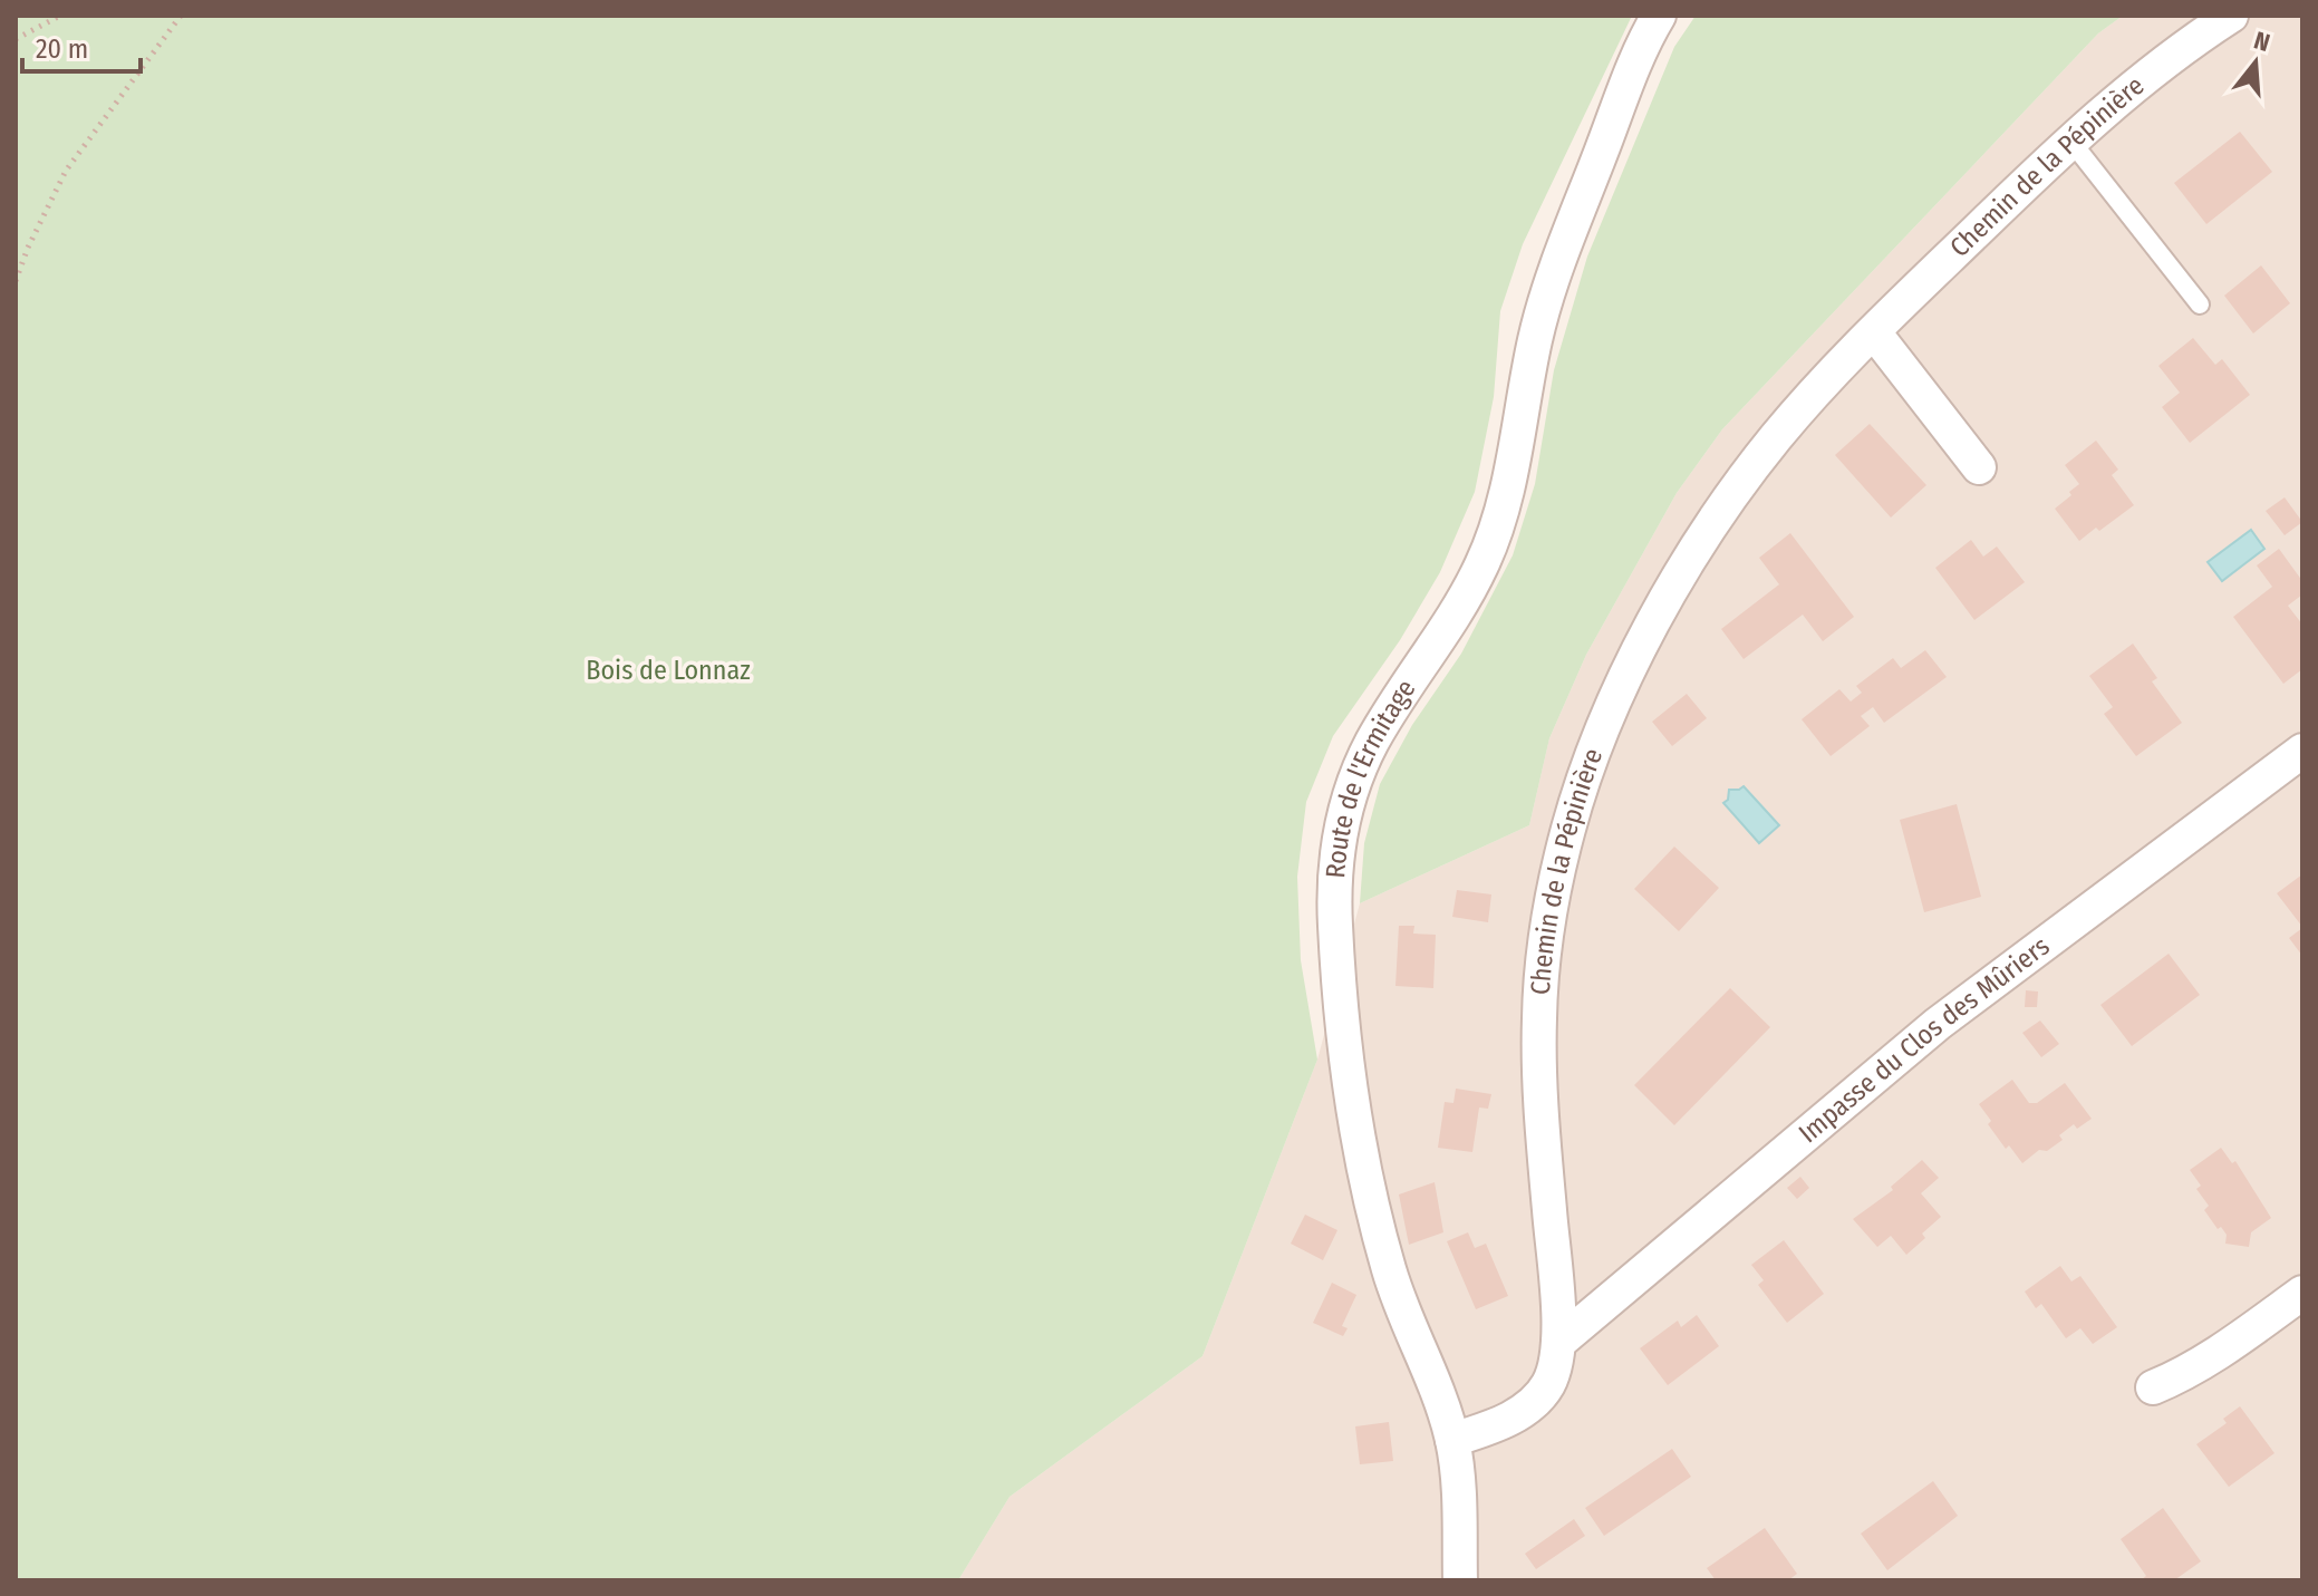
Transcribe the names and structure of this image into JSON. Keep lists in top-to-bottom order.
{
  "streets": {
    "street": ["Chemin de la Pépinière", "Route de l'Ermitage", "Impasse du Clos des Mûriers"]
  },
  "crossings": [
    ["Chemin de la Pépinière", "Route de l'Ermitage"],
    ["Chemin de la Pépinière", "Impasse du Clos des Mûriers"]
  ],
  "parks": ["Bois de Lonnaz"],
  "scale_bar": "20 m",
  "north": "top"
}
